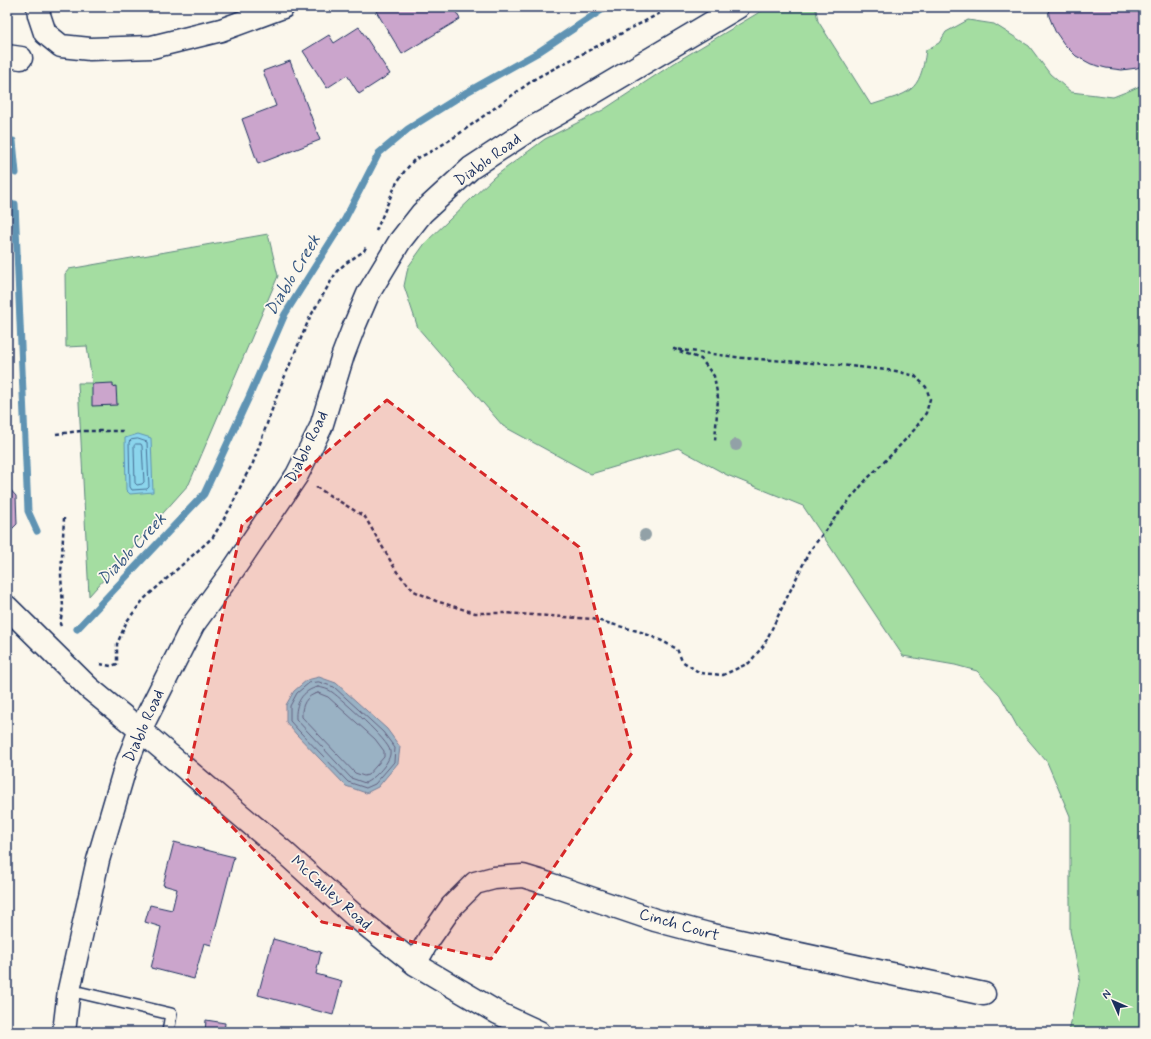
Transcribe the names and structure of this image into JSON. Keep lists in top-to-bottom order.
{
  "streets": {
    "street": ["Diablo Road", "McCauley Road", "Cinch Court"]
  },
  "crossings": [
    ["Diablo Road", "McCauley Road"],
    ["McCauley Road", "Cinch Court"]
  ],
  "water": ["Diablo Creek"],
  "north": "top left"
}
